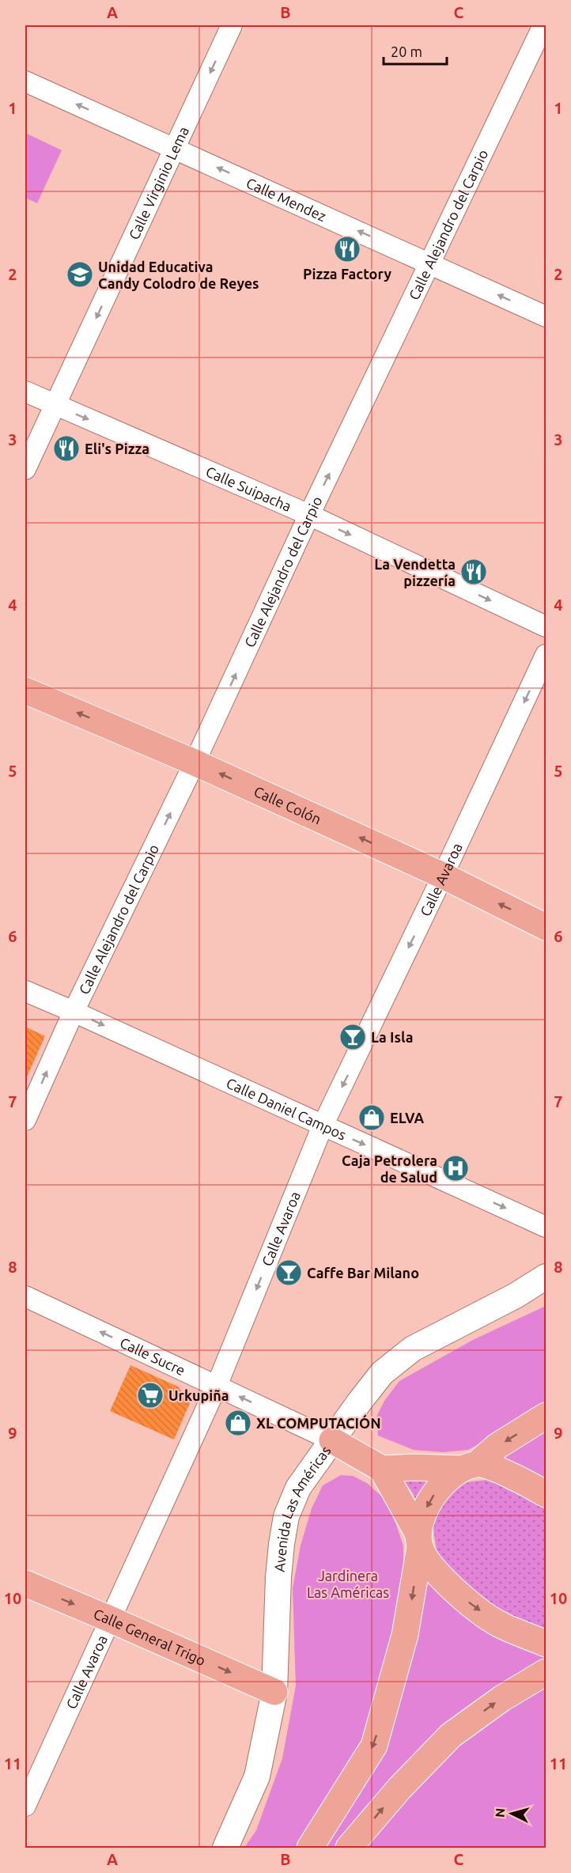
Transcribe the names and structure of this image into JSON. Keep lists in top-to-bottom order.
{
  "streets": {
    "main road": ["Calle Colón", "Calle General Trigo"],
    "street": [
      "Calle Virginio Lema",
      "Calle Mendez",
      "Calle Alejandro del Carpio",
      "Calle Suipacha",
      "Calle Avaroa",
      "Calle Daniel Campos",
      "Calle Sucre",
      "Avenida Las Américas"
    ]
  },
  "crossings": [
    ["Calle Virginio Lema", "Calle Mendez"],
    ["Calle Virginio Lema", "Calle Suipacha"],
    ["Calle Mendez", "Calle Alejandro del Carpio"],
    ["Calle Alejandro del Carpio", "Calle Suipacha"],
    ["Calle Alejandro del Carpio", "Calle Colón"],
    ["Calle Alejandro del Carpio", "Calle Daniel Campos"],
    ["Calle Colón", "Calle Avaroa"],
    ["Calle Avaroa", "Calle Daniel Campos"],
    ["Calle Avaroa", "Calle Sucre"],
    ["Calle Avaroa", "Calle General Trigo"],
    ["Calle Sucre", "Avenida Las Américas"],
    ["Avenida Las Américas", "Calle General Trigo"]
  ],
  "one_way": [
    "Calle Virginio Lema",
    "Calle Mendez",
    "Calle Alejandro del Carpio",
    "Calle Suipacha",
    "Calle Colón",
    "Calle Avaroa",
    "Calle Daniel Campos",
    "Calle Sucre",
    "Calle General Trigo"
  ],
  "parks": ["Jardinera Las Américas"],
  "places": {
    "restaurant": ["Pizza Factory", "Eli's Pizza", "La Vendetta pizzería"],
    "school or university": ["Unidad Educativa Candy Colodro de Reyes"],
    "bar": ["La Isla", "Caffe Bar Milano"],
    "shop": ["ELVA", "XL COMPUTACIÓN"],
    "hospital": ["Caja Petrolera de Salud"],
    "supermarket": ["Urkupiña"]
  },
  "scale_bar": "20 m",
  "north": "left",
  "grid": {
    "columns": ["A", "B", "C"],
    "rows": [
      "1",
      "2",
      "3",
      "4",
      "5",
      "6",
      "7",
      "8",
      "9",
      "10",
      "11"
    ]
  }
}
